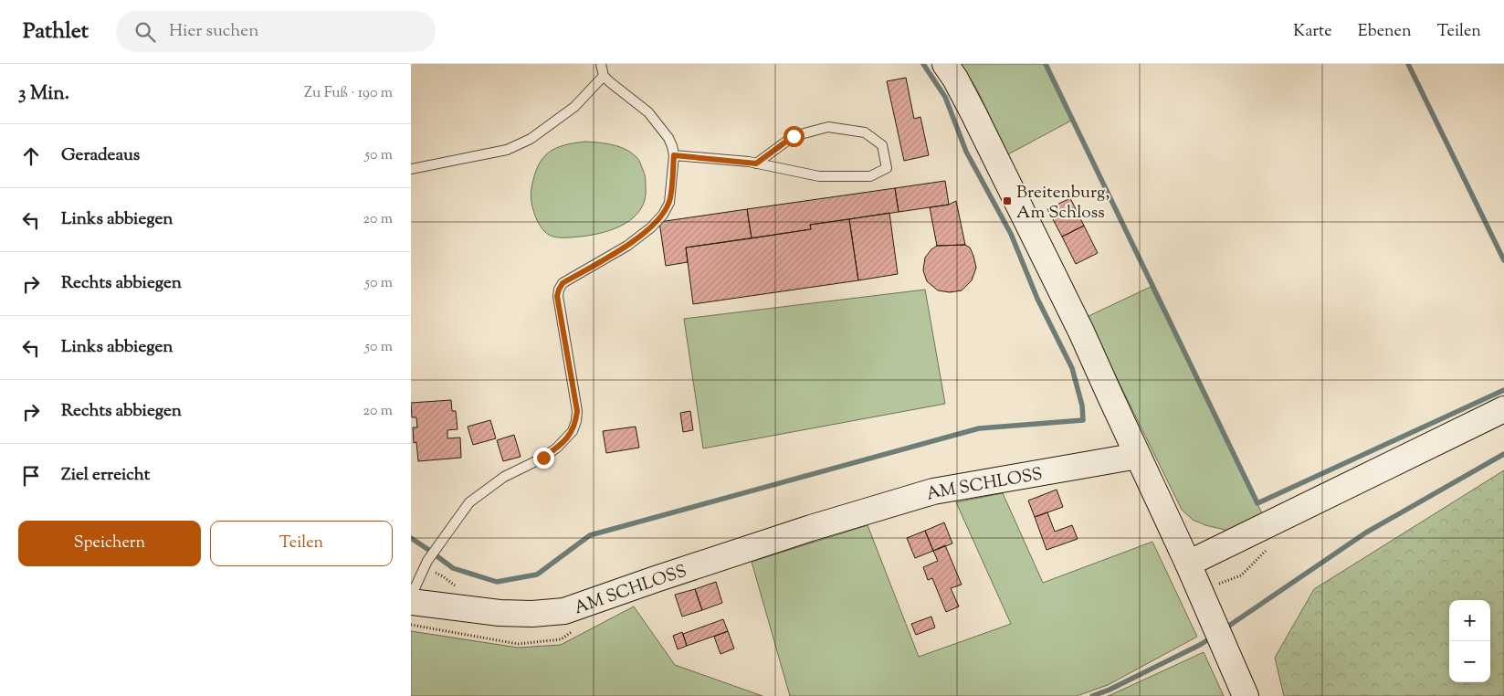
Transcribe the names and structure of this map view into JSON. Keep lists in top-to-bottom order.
{
  "streets": {
    "main road": ["AM SCHLOSS"]
  },
  "places": {
    "transit": ["Breitenburg, Am Schloss"]
  },
  "page": {
    "header": "Pathlet",
    "search": "Hier suchen",
    "nav": ["Karte", "Ebenen", "Teilen"],
    "heading": ["3 Min.", "Zu Fuß · 190 m"],
    "list": [
      ["Geradeaus", "50 m"],
      ["Links abbiegen", "20 m"],
      ["Rechts abbiegen", "50 m"],
      ["Links abbiegen", "50 m"],
      ["Rechts abbiegen", "20 m"],
      "Ziel erreicht"
    ],
    "buttons": ["Speichern", "Teilen"],
    "map_buttons": ["+", "−"]
  }
}
